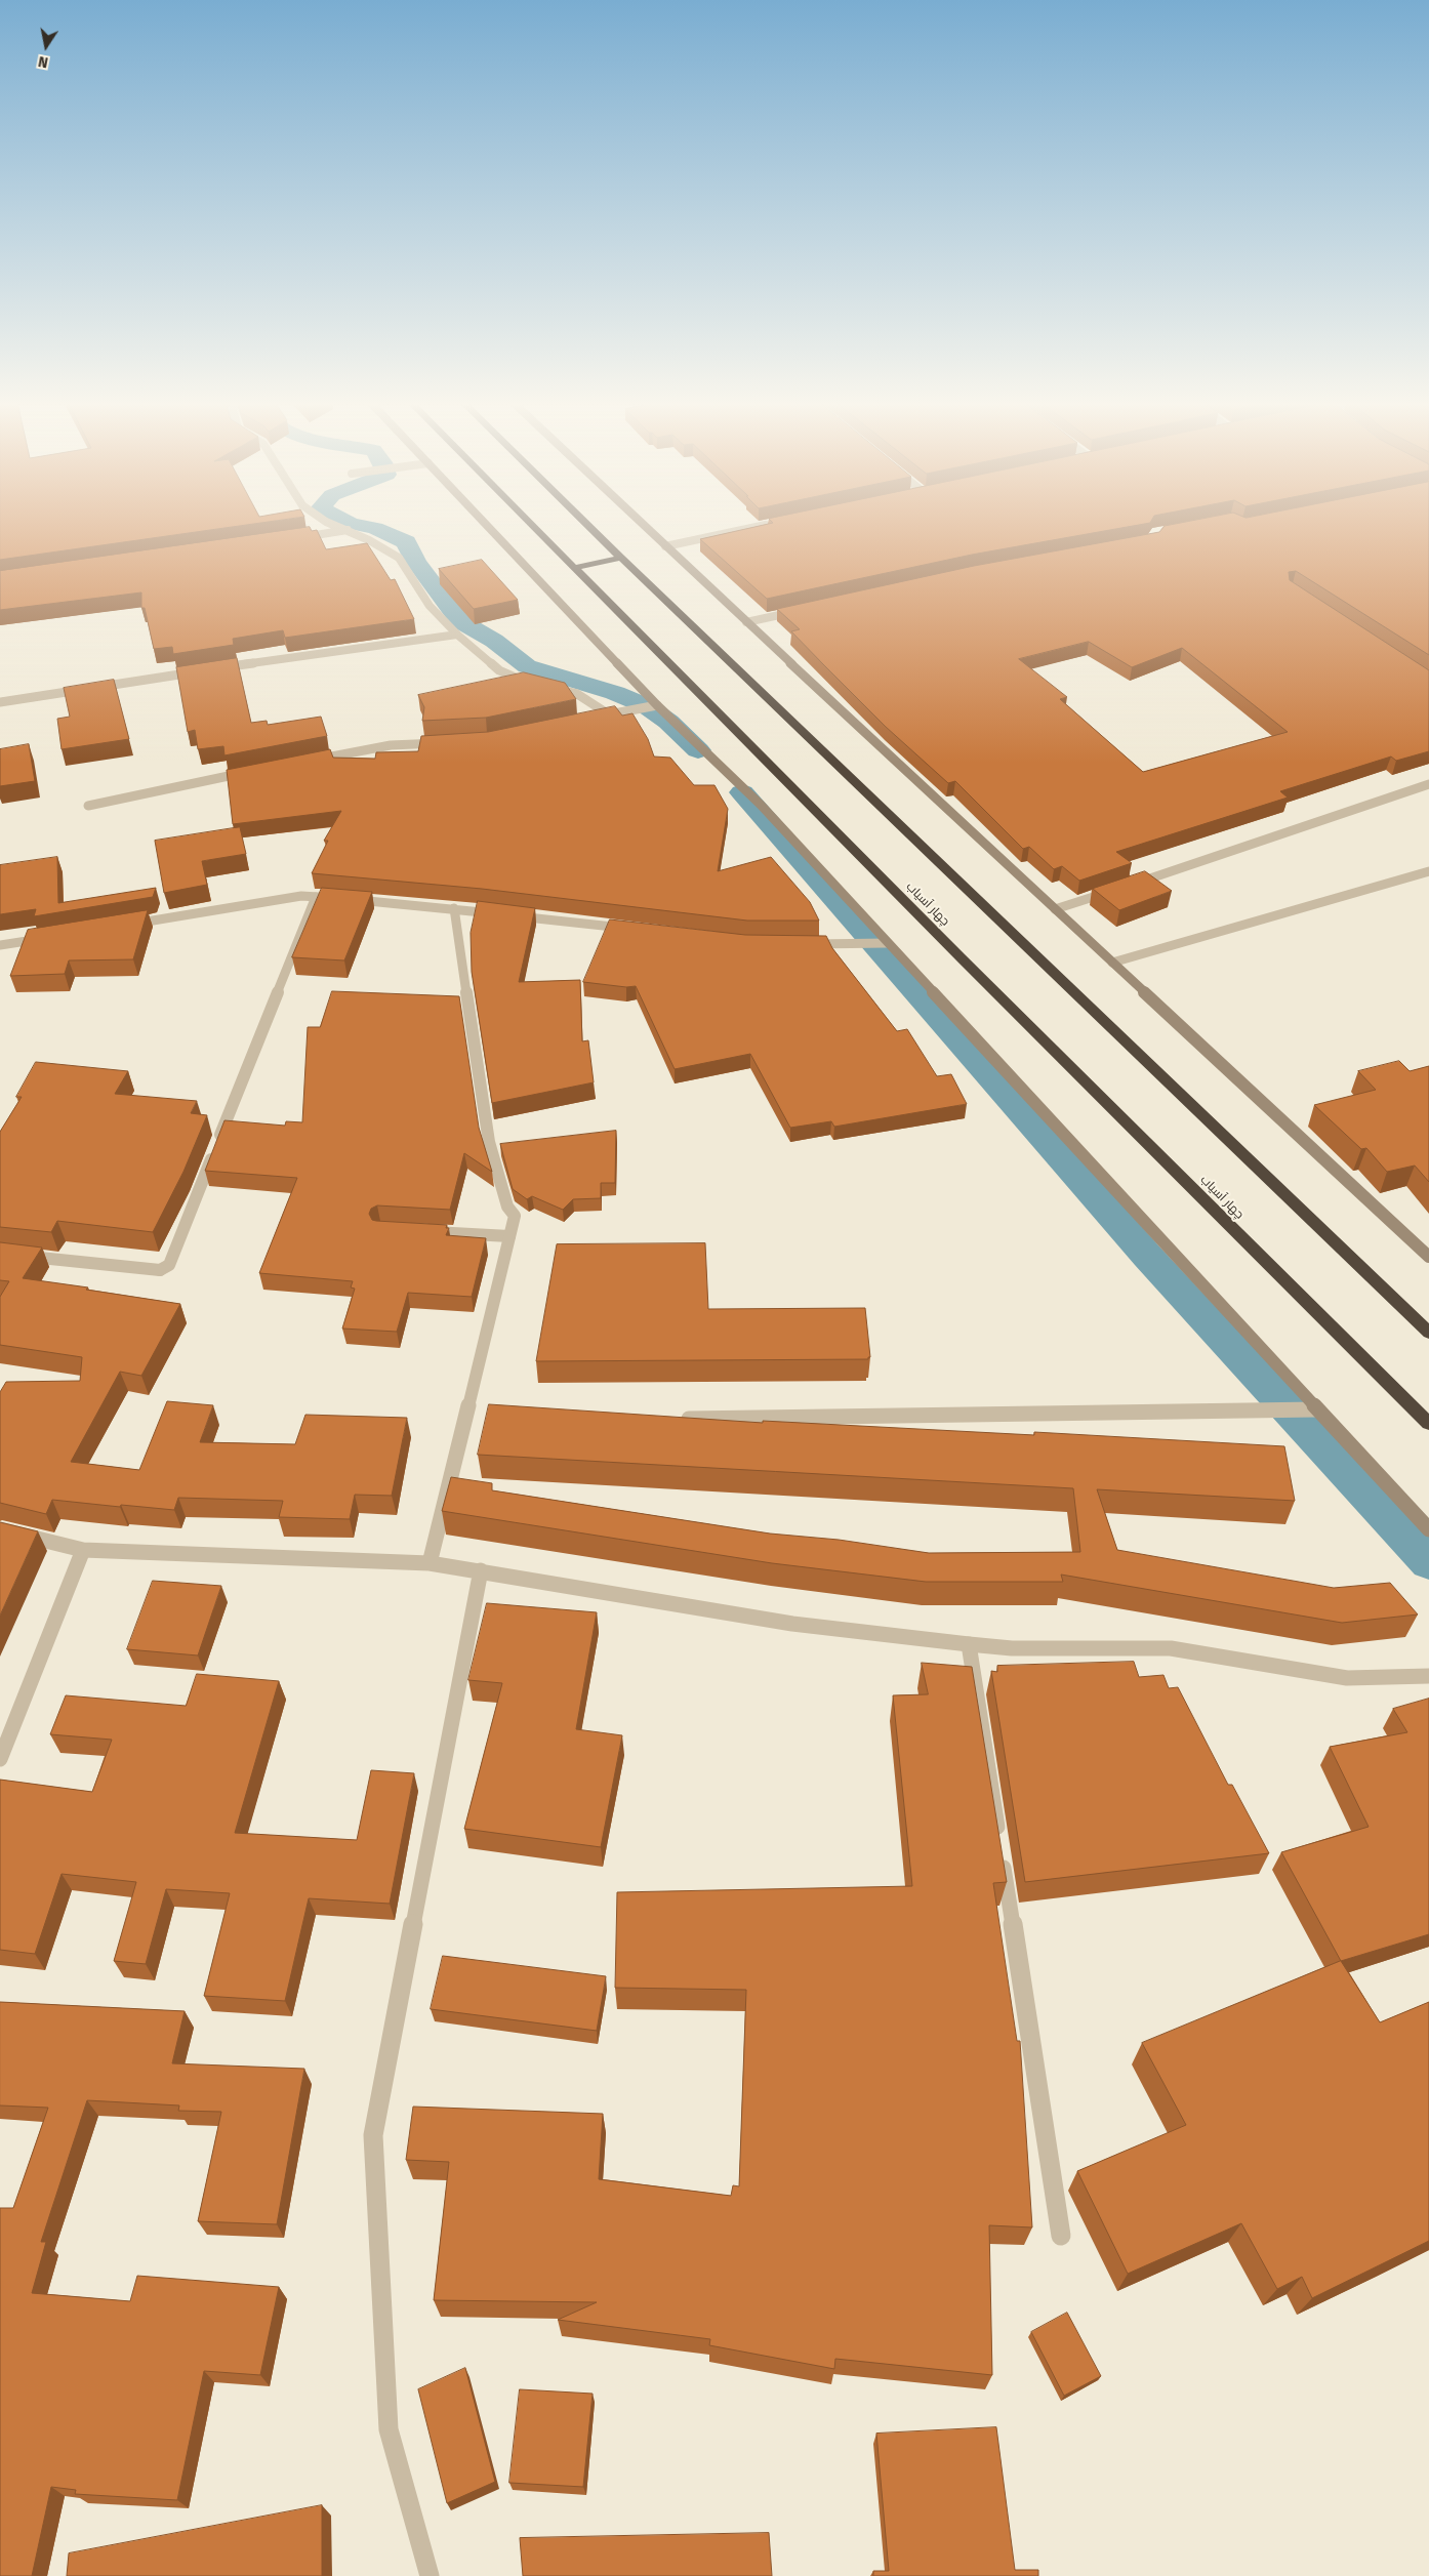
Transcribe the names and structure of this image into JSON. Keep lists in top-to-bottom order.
{
  "streets": {
    "highway": ["چهار آسیاب"]
  },
  "north": "bottom"
}
